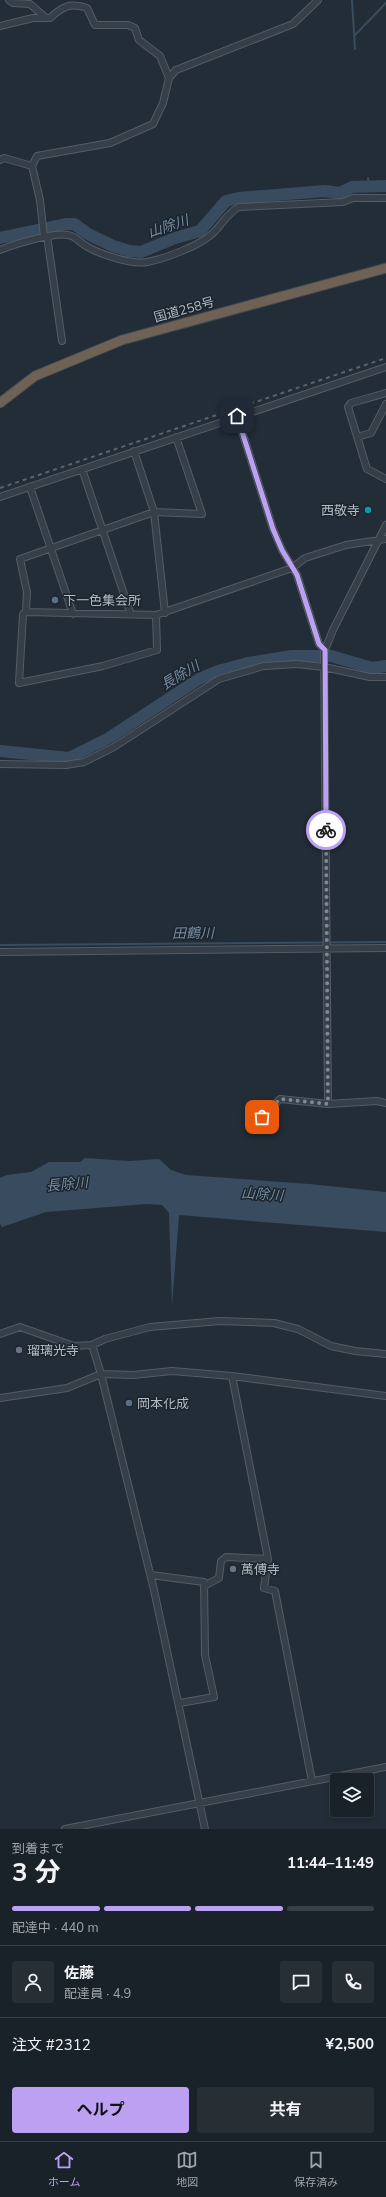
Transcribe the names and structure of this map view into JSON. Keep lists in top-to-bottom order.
{
  "streets": {
    "highway": ["国道258号"]
  },
  "water": ["山除川", "長除川", "田鶴川"],
  "places": [
    "西敬寺",
    "下一色集会所",
    "瑠璃光寺",
    "岡本化成",
    "萬傅寺"
  ],
  "page": {
    "heading": ["3 分", "到着まで", "11:44–11:49"],
    "panel": [
      "佐藤",
      "配達員 · 4.9",
      "注文 #2312",
      "¥2,500"
    ],
    "bar": "配達中 · 440 m",
    "buttons": ["ヘルプ", "共有"],
    "tabs": ["ホーム", "地図", "保存済み"]
  }
}
